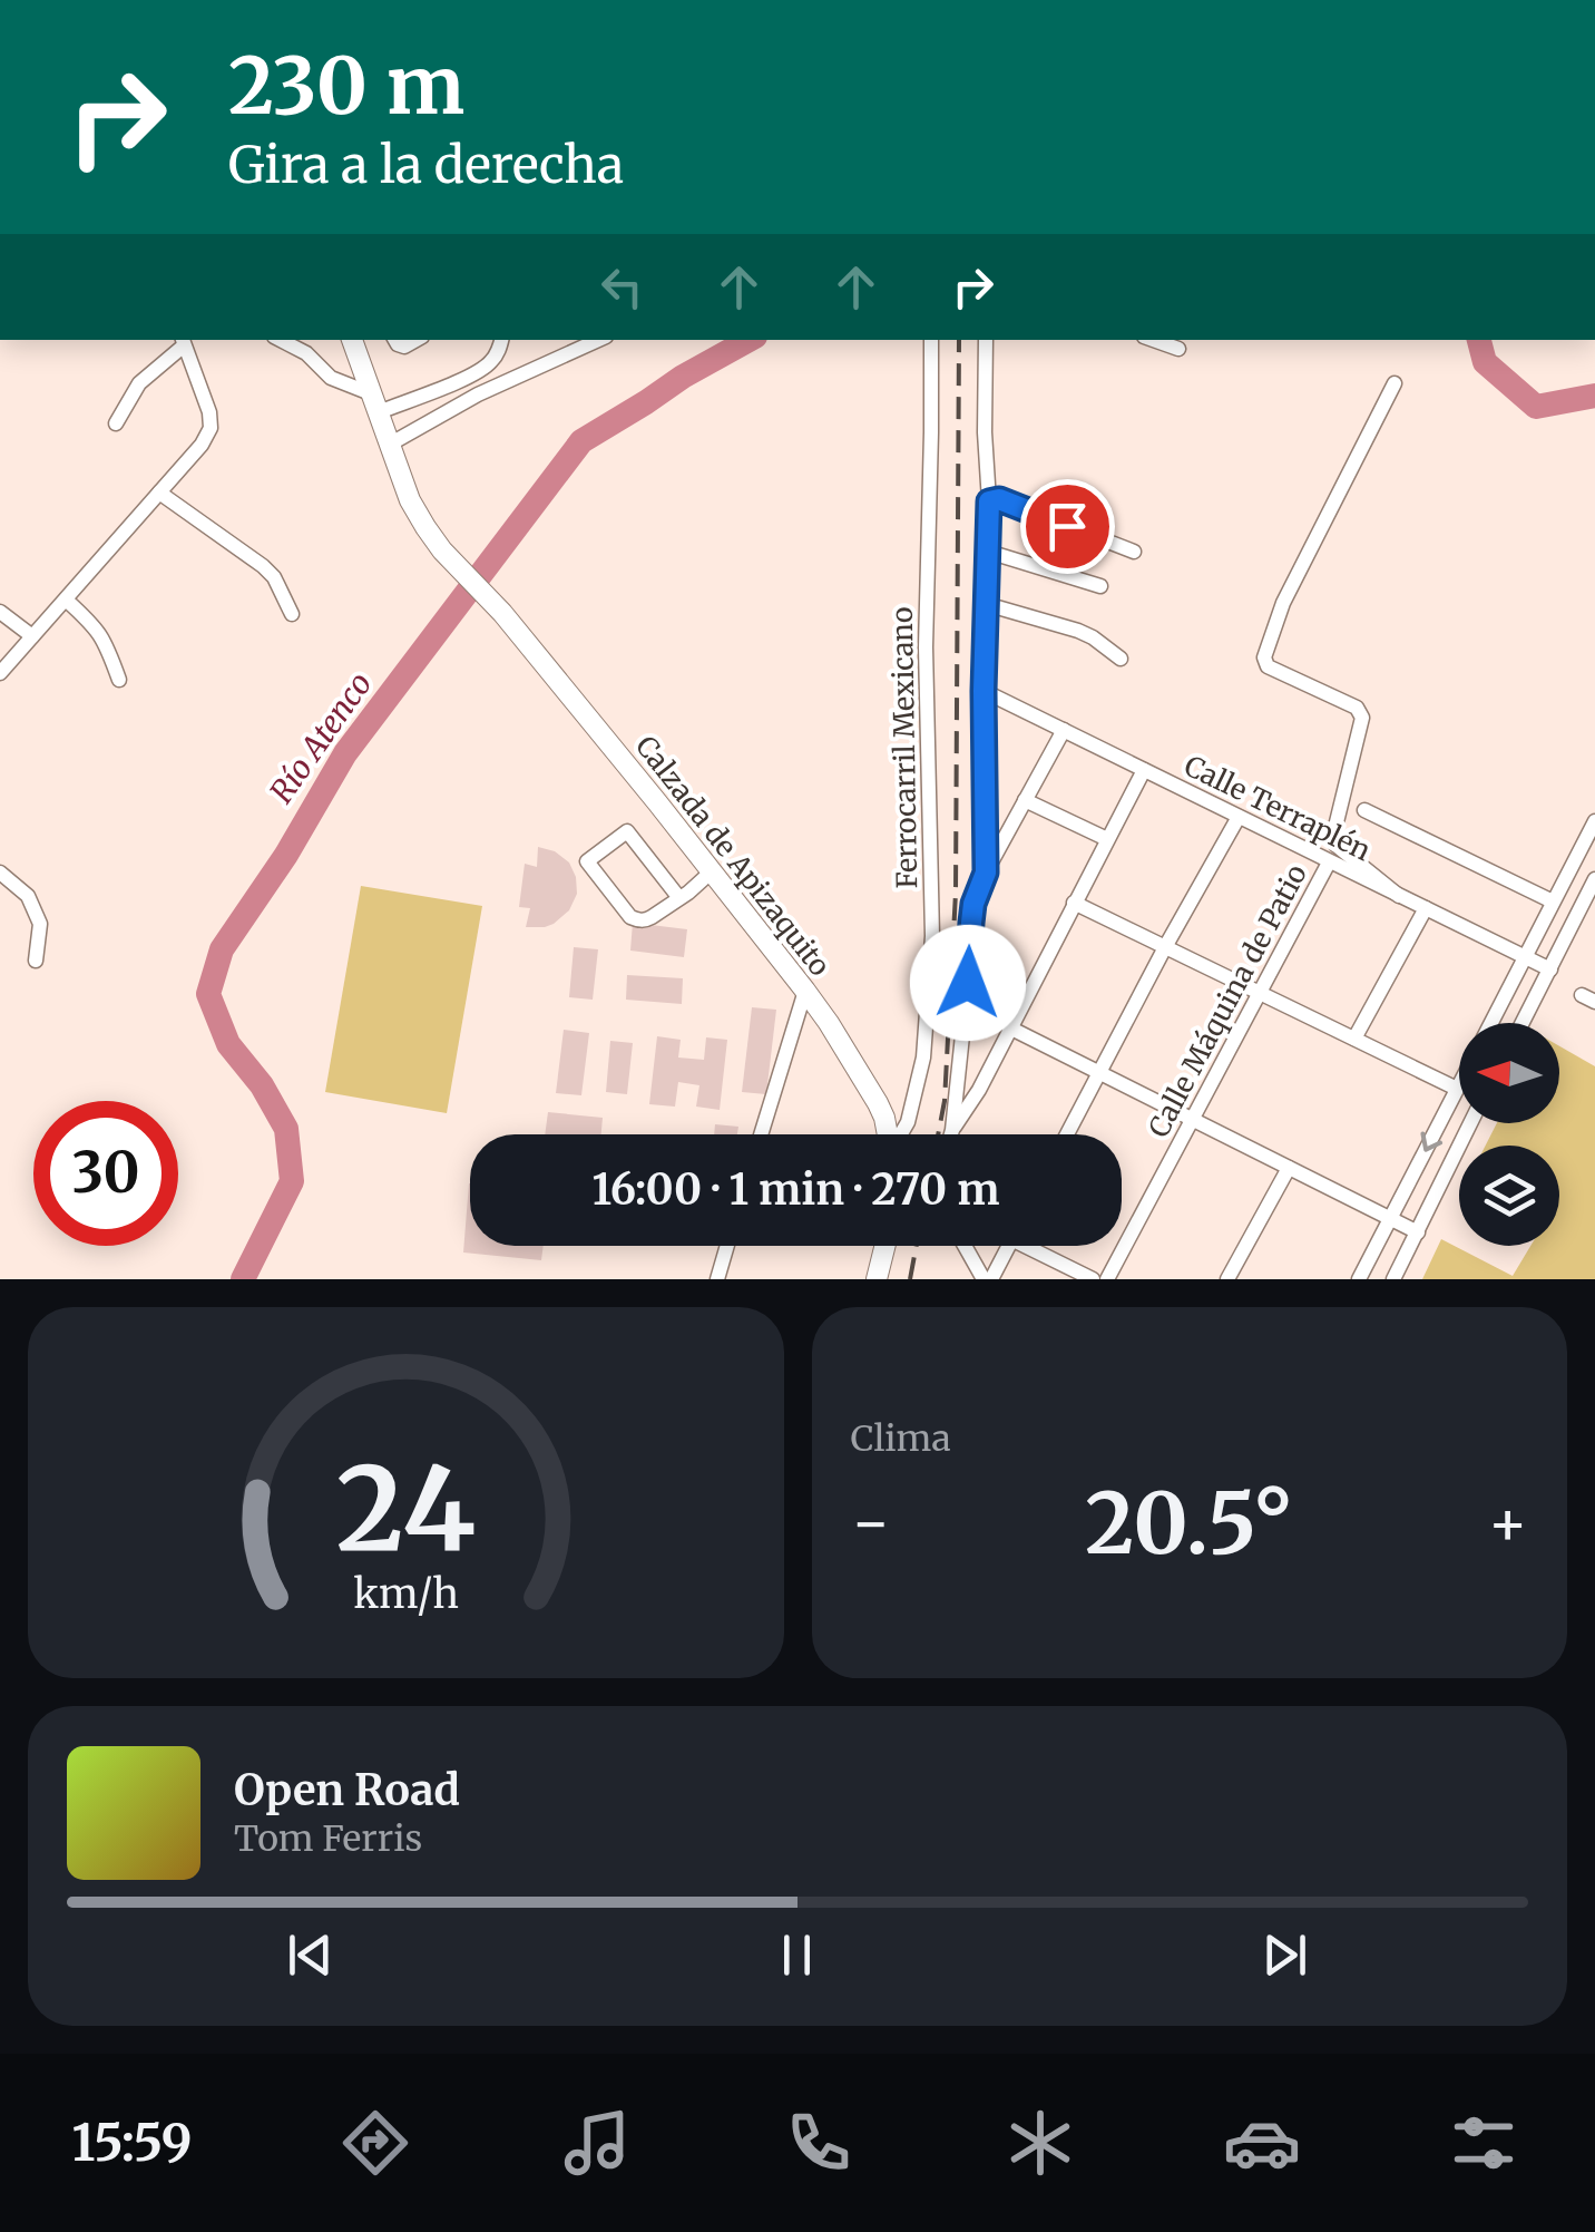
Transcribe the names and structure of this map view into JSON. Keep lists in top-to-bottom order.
{
  "streets": {
    "main road": ["Calzada de Apizaquito"],
    "street": ["Ferrocarril Mexicano", "Calle Terraplén", "Calle Máquina de Patio"]
  },
  "crossings": [
    ["Calle Terraplén", "Calle Máquina de Patio"]
  ],
  "water": ["Río Atenco"],
  "north": "left",
  "page": {
    "turn": ["230 m", "Gira a la derecha"],
    "limit": "30",
    "trip": "16:00 · 1 min · 270 m",
    "tile": "Clima",
    "heat": ["−", "20.5°", "+"],
    "song": ["Open Road", "Tom Ferris"],
    "tabs": "15:59",
    "gauge": ["24", "km/h"]
  }
}
